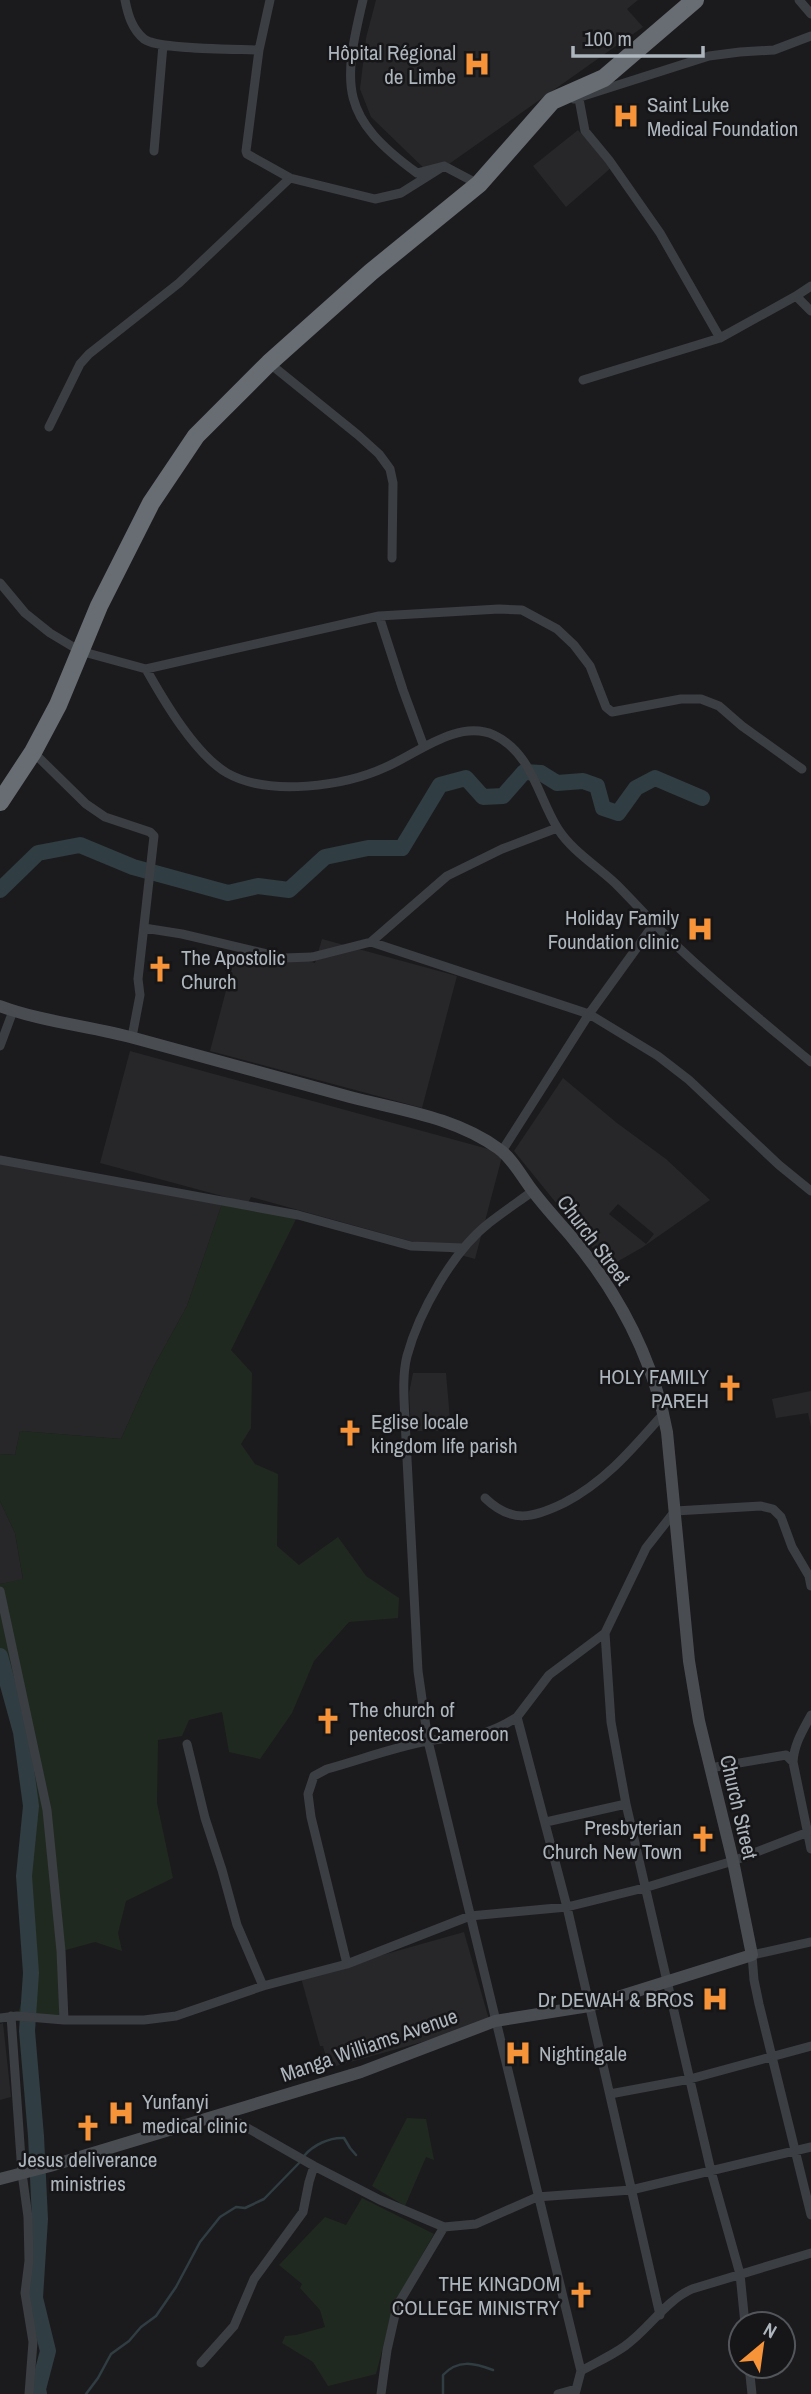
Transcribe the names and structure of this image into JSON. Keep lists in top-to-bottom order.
{
  "streets": {
    "main road": ["Church Street", "Manga Williams Avenue"]
  },
  "crossings": [
    ["Church Street", "Manga Williams Avenue"]
  ],
  "places": {
    "hospital": [
      "Hôpital Régional de Limbe",
      "Saint Luke Medical Foundation",
      "Holiday Family Foundation clinic",
      "Dr DEWAH & BROS",
      "Nightingale",
      "Yunfanyi medical clinic"
    ],
    "church": [
      "The Apostolic Church",
      "HOLY FAMILY PAREH",
      "Eglise locale kingdom life parish",
      "The church of pentecost Cameroon",
      "Presbyterian Church New Town",
      "Jesus deliverance ministries",
      "THE KINGDOM COLLEGE MINISTRY"
    ]
  },
  "scale_bar": "100 m",
  "north": "top right"
}
